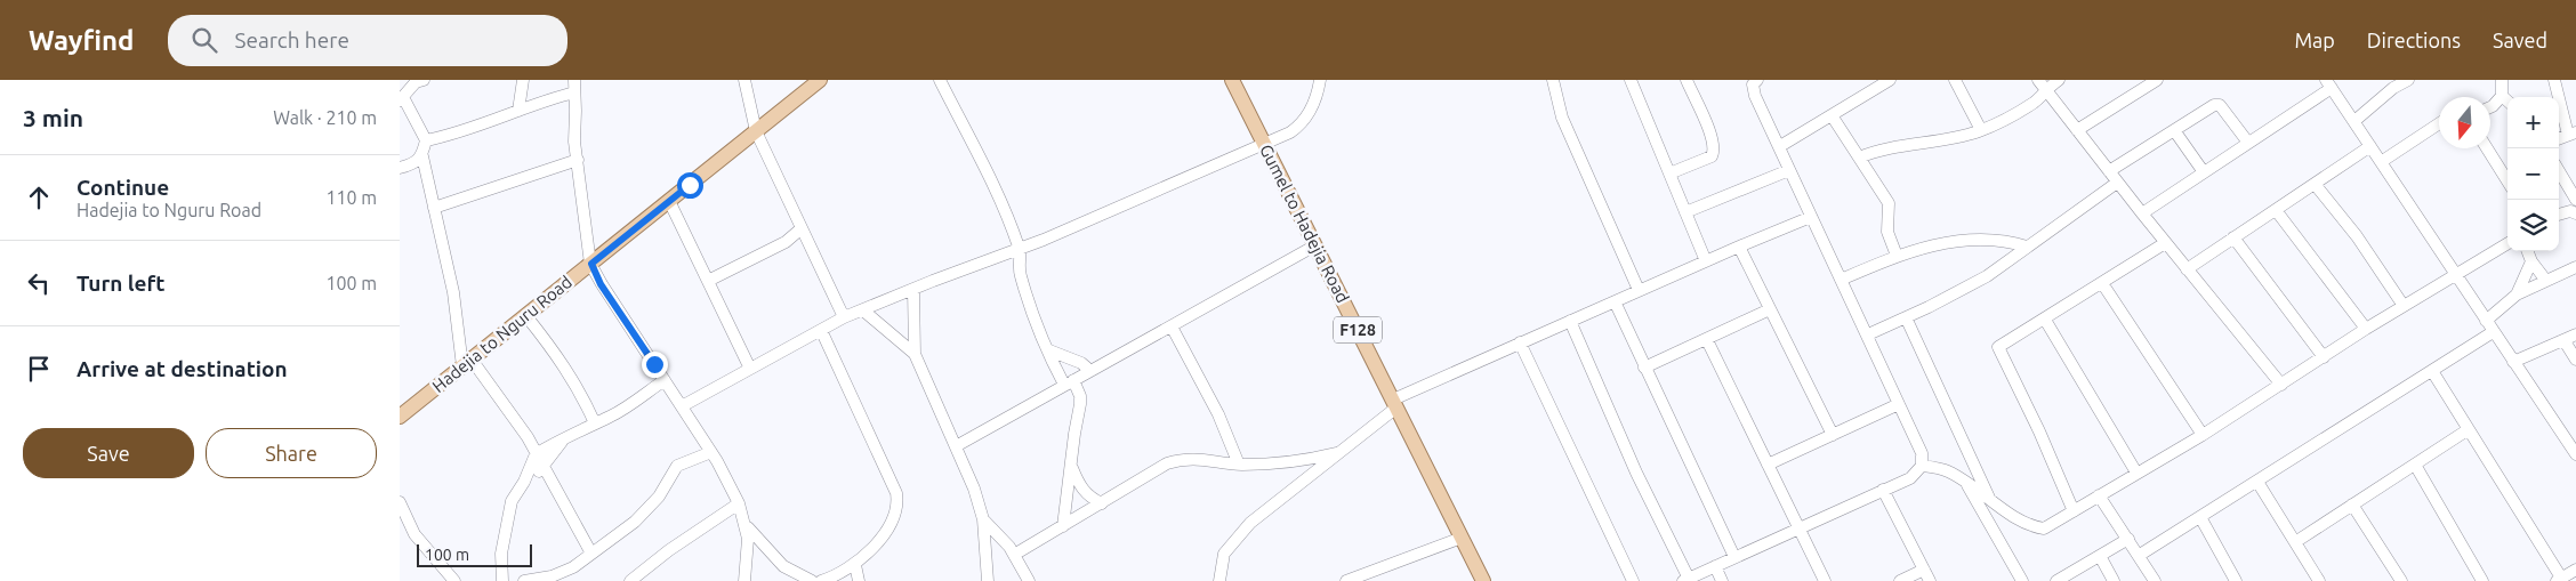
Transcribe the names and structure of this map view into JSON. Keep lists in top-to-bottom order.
{
  "streets": {
    "main road": ["Gumel to Hadejia Road", "F128", "Hadejia to Nguru Road"]
  },
  "scale_bar": "100 m",
  "north": "bottom",
  "page": {
    "header": "Wayfind",
    "search": "Search here",
    "nav": ["Map", "Directions", "Saved"],
    "heading": ["3 min", "Walk · 210 m"],
    "map_buttons": ["+", "−"],
    "list": [
      ["Continue", "Hadejia to Nguru Road", "110 m"],
      ["Turn left", "100 m"],
      "Arrive at destination"
    ],
    "buttons": ["Save", "Share"],
    "scale": "100 m"
  }
}
